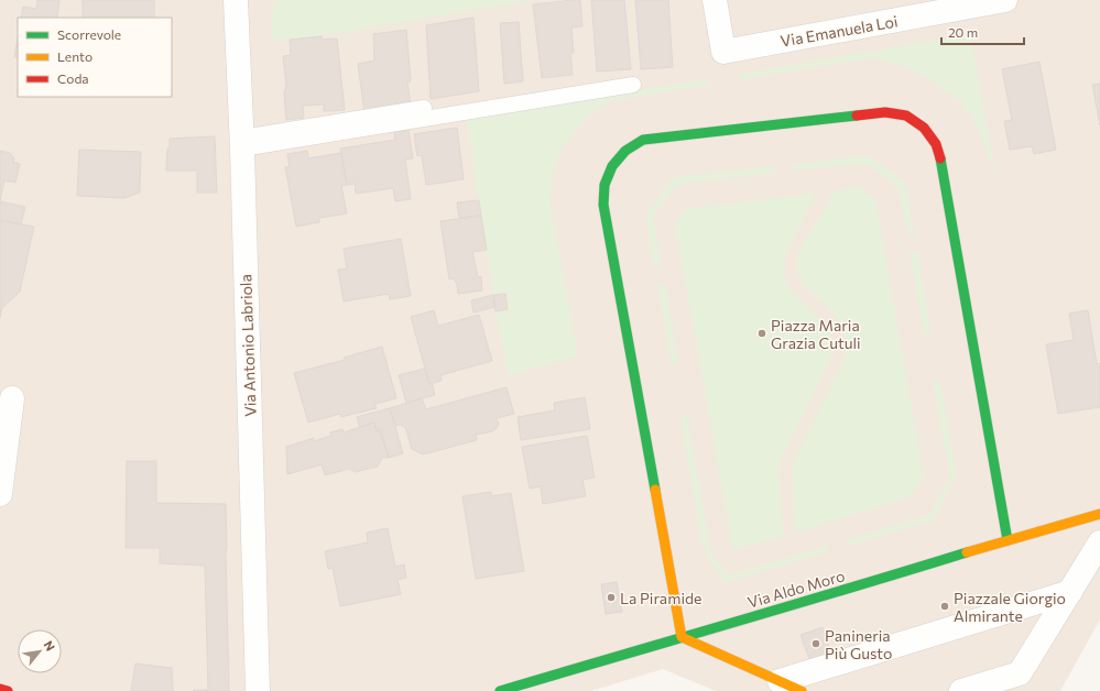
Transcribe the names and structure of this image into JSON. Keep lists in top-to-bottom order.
{
  "streets": {
    "street": ["Via Emanuela Loi", "Via Antonio Labriola", "Via Aldo Moro"]
  },
  "places": [
    "Piazza Maria Grazia Cutuli",
    "La Piramide",
    "Piazzale Giorgio Almirante",
    "Panineria Più Gusto"
  ],
  "legend": ["Scorrevole", "Lento", "Coda"],
  "scale_bar": "20 m",
  "north": "top right"
}
